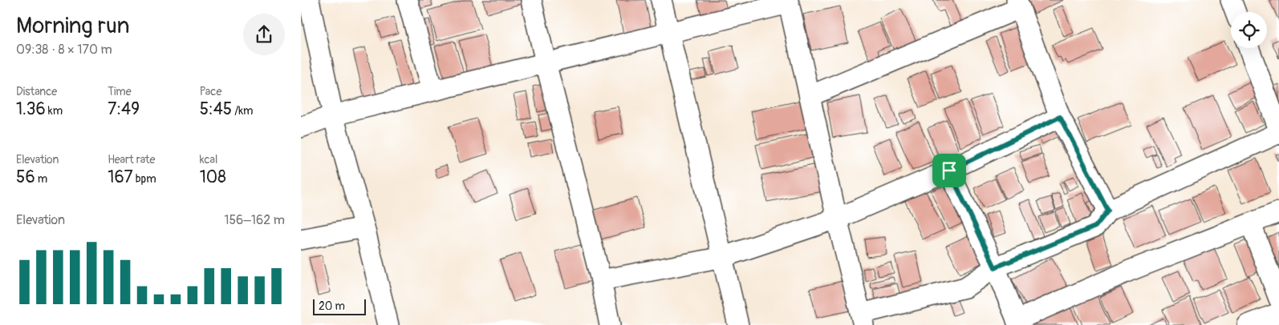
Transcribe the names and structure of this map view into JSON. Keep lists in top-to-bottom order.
{
  "scale_bar": "20 m",
  "page": {
    "heading": ["Morning run", "09:38 · 8 × 170 m"],
    "stats": [
      ["Distance", "1.36 km"],
      ["Time", "7:49"],
      ["Pace", "5:45 /km"],
      ["Elevation", "56 m"],
      ["Heart rate", "167 bpm"],
      ["kcal", "108"]
    ],
    "chart": ["Elevation", "156–162 m"],
    "scale": "20 m"
  }
}
